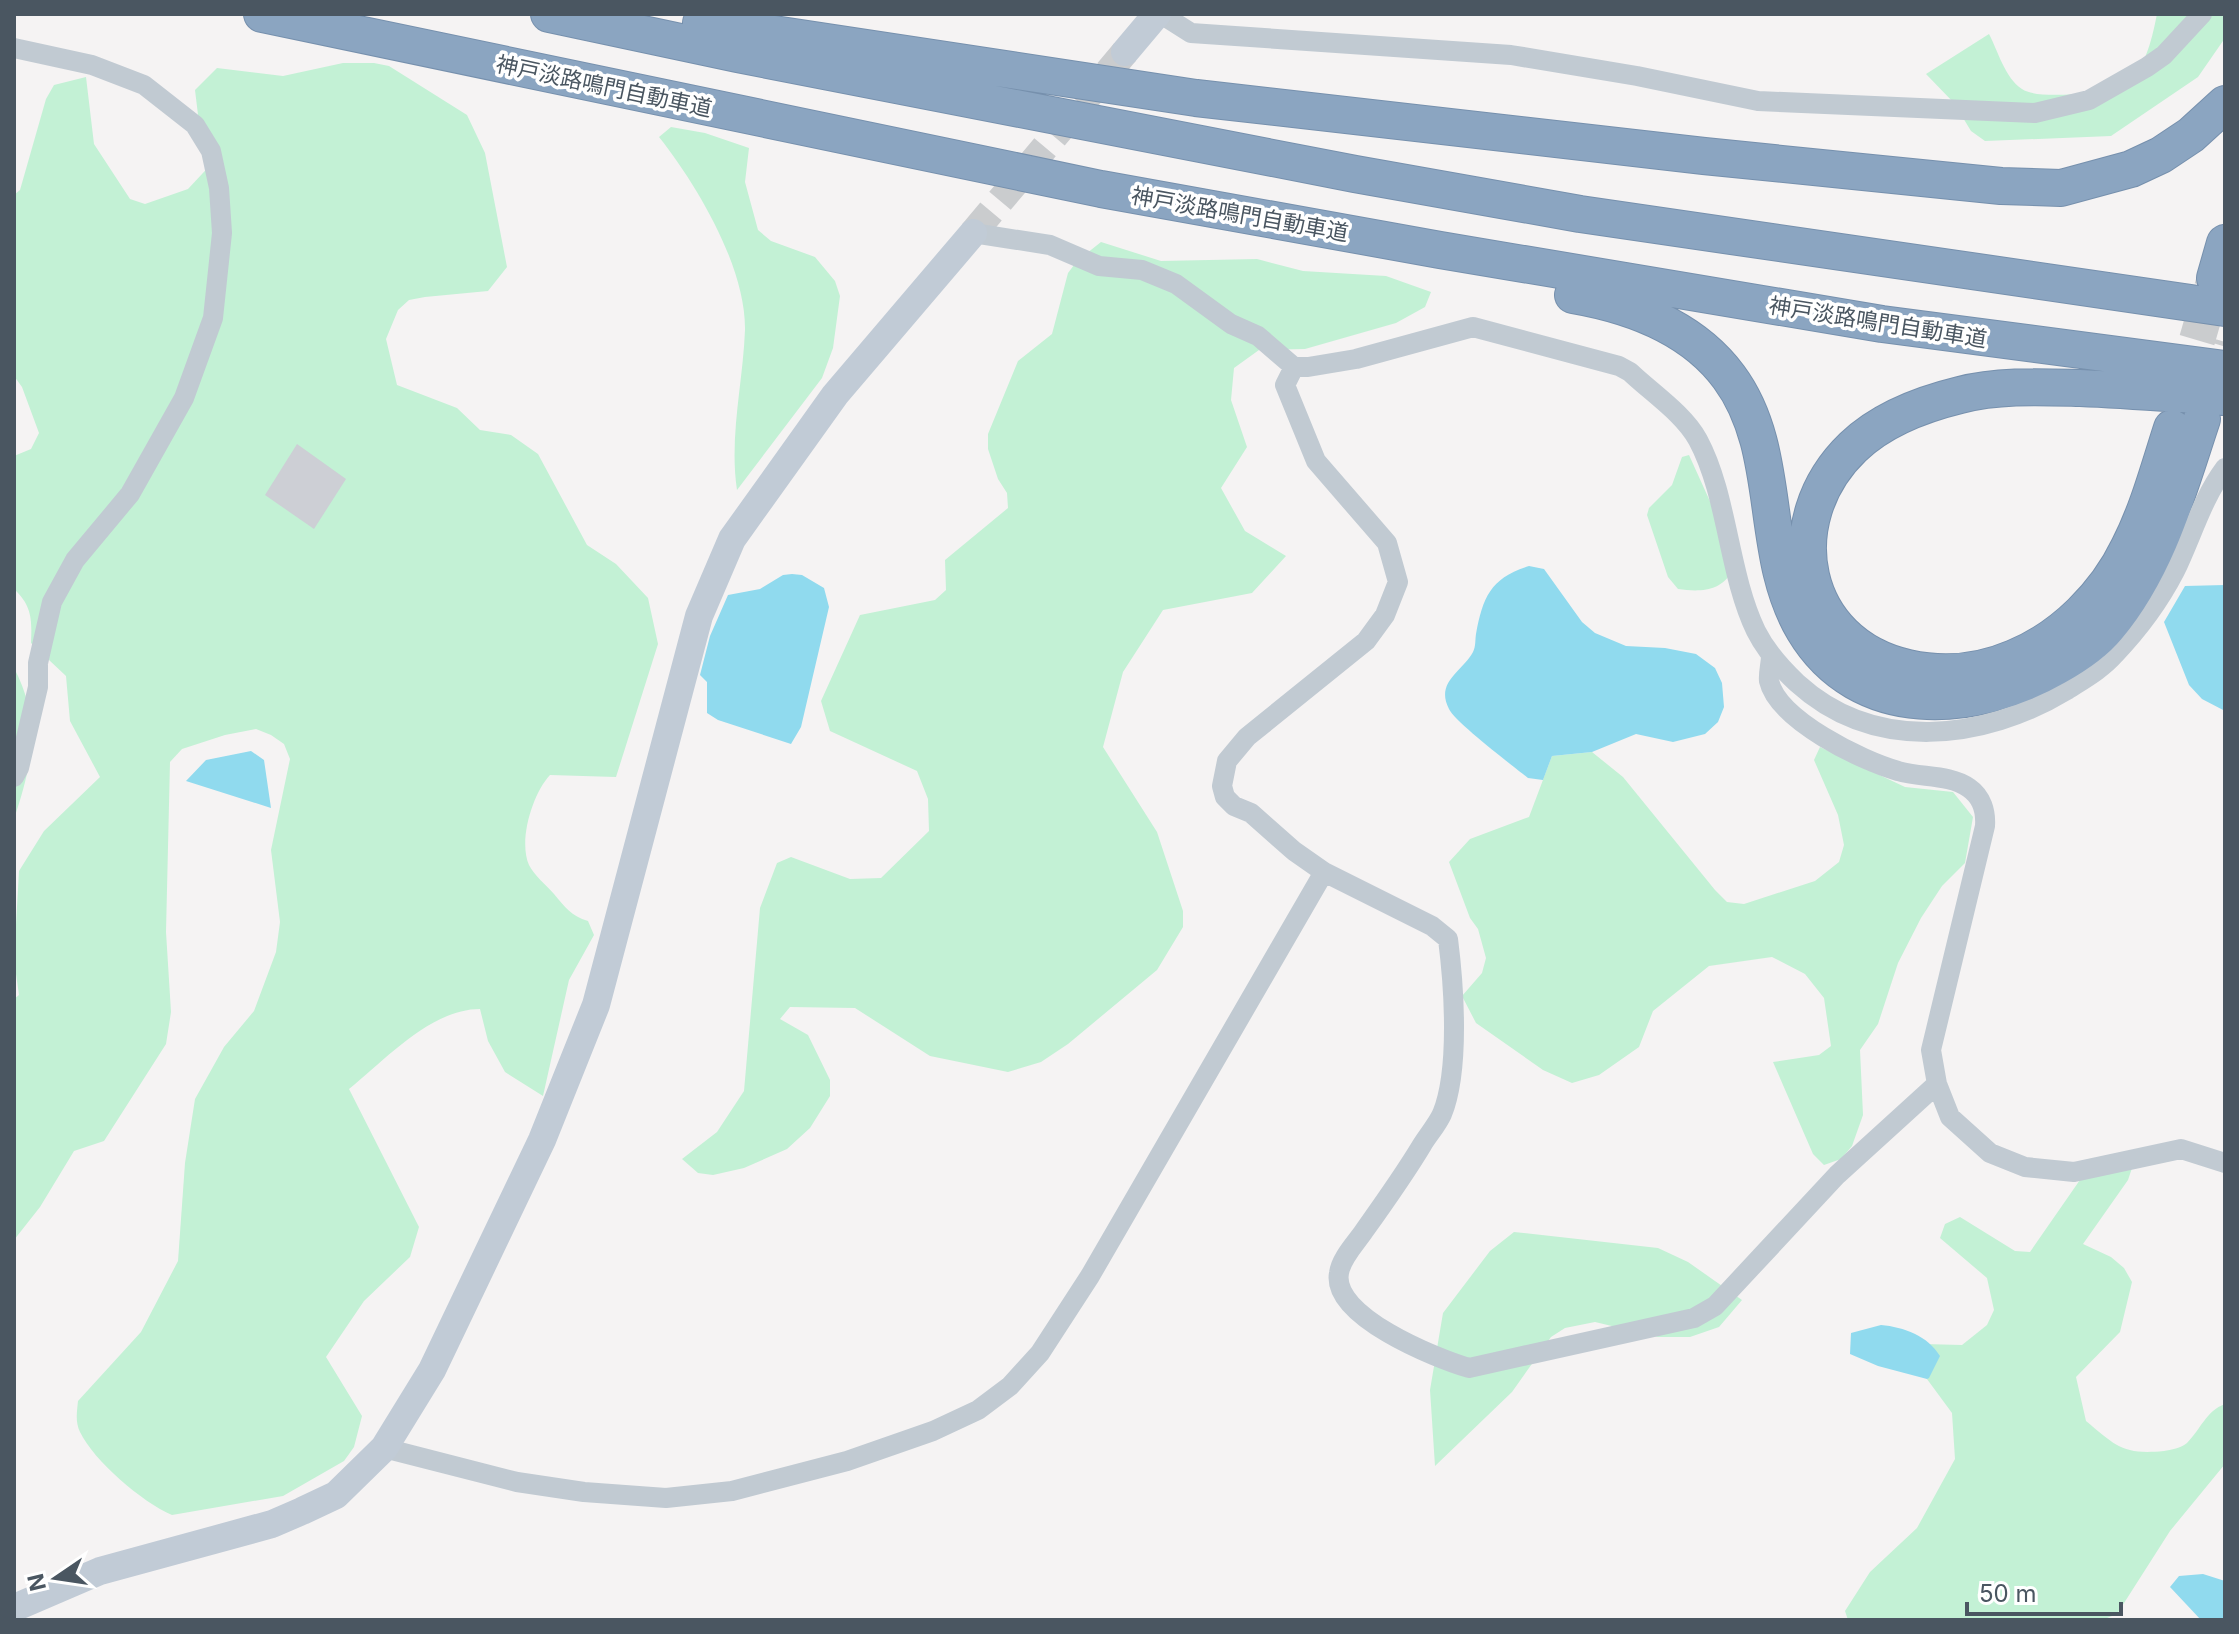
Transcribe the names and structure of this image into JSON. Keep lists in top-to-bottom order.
{
  "streets": {
    "highway": ["神戸淡路鳴門自動車道"]
  },
  "scale_bar": "50 m",
  "north": "left"
}
